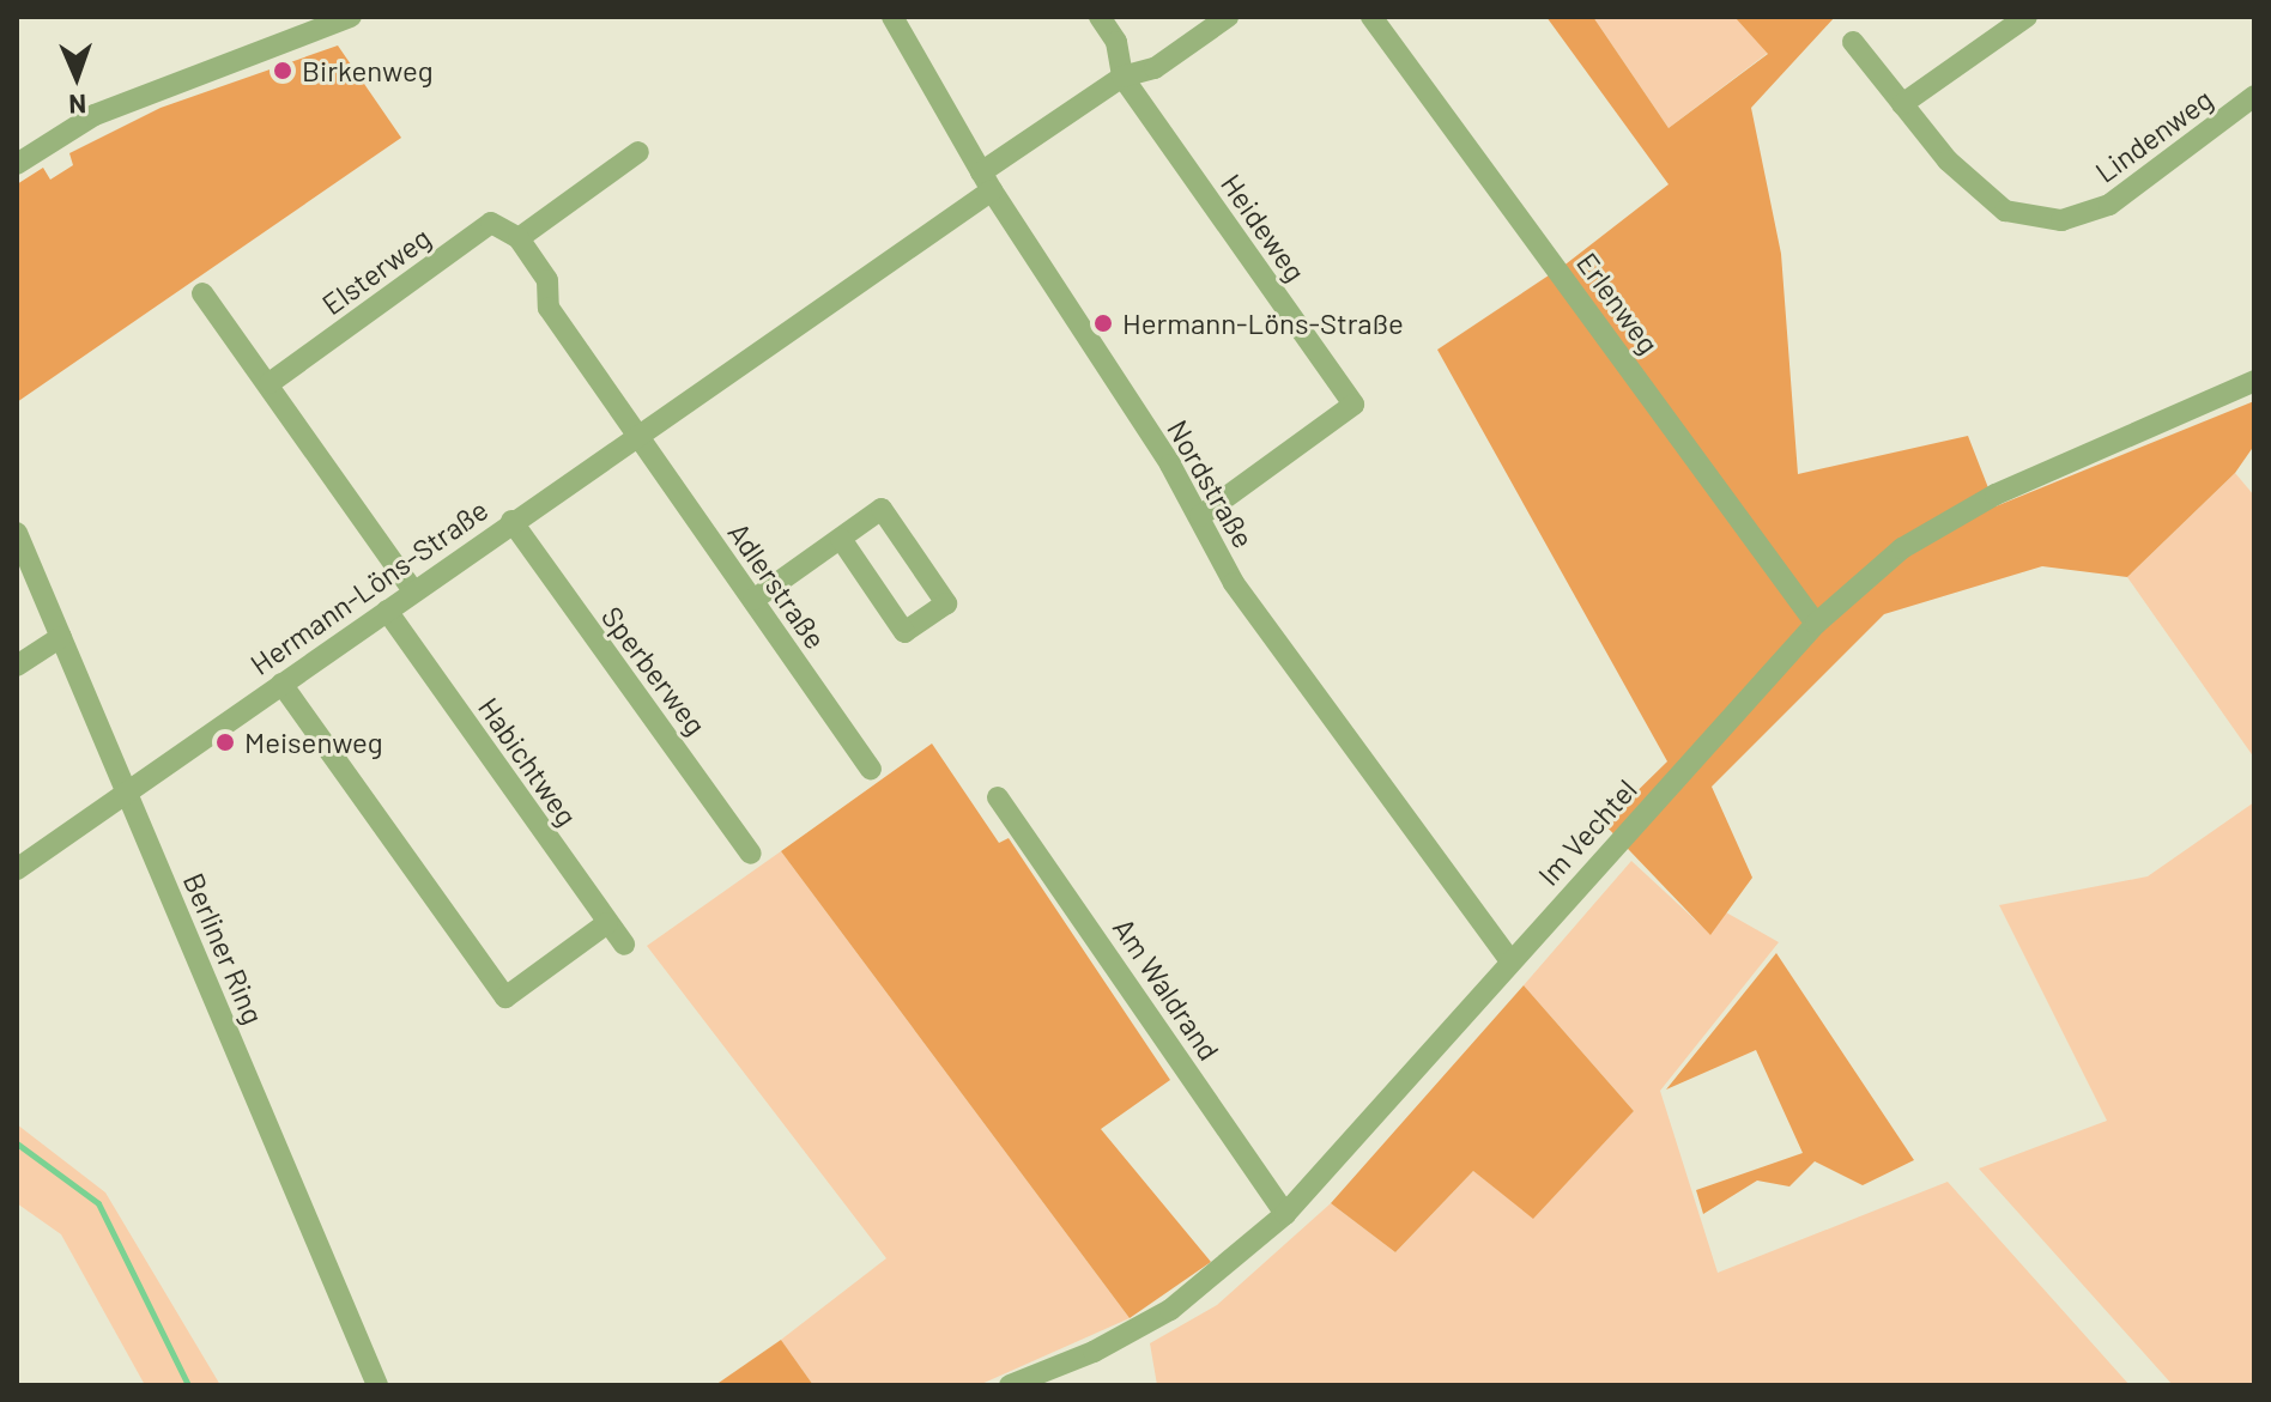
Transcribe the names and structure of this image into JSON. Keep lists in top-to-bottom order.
{
  "streets": {
    "street": [
      "Lindenweg",
      "Heideweg",
      "Elsterweg",
      "Erlenweg",
      "Nordstraße",
      "Adlerstraße",
      "Hermann-Löns-Straße",
      "Sperberweg",
      "Habichtweg",
      "Im Vechtel",
      "Berliner Ring",
      "Am Waldrand"
    ]
  },
  "crossings": [
    ["Heideweg", "Nordstraße"],
    ["Heideweg", "Hermann-Löns-Straße"],
    ["Erlenweg", "Im Vechtel"],
    ["Nordstraße", "Hermann-Löns-Straße"],
    ["Nordstraße", "Im Vechtel"],
    ["Adlerstraße", "Hermann-Löns-Straße"],
    ["Hermann-Löns-Straße", "Sperberweg"],
    ["Hermann-Löns-Straße", "Habichtweg"],
    ["Hermann-Löns-Straße", "Berliner Ring"],
    ["Im Vechtel", "Am Waldrand"]
  ],
  "places": ["Birkenweg", "Hermann-Löns-Straße", "Meisenweg"],
  "north": "bottom"
}
